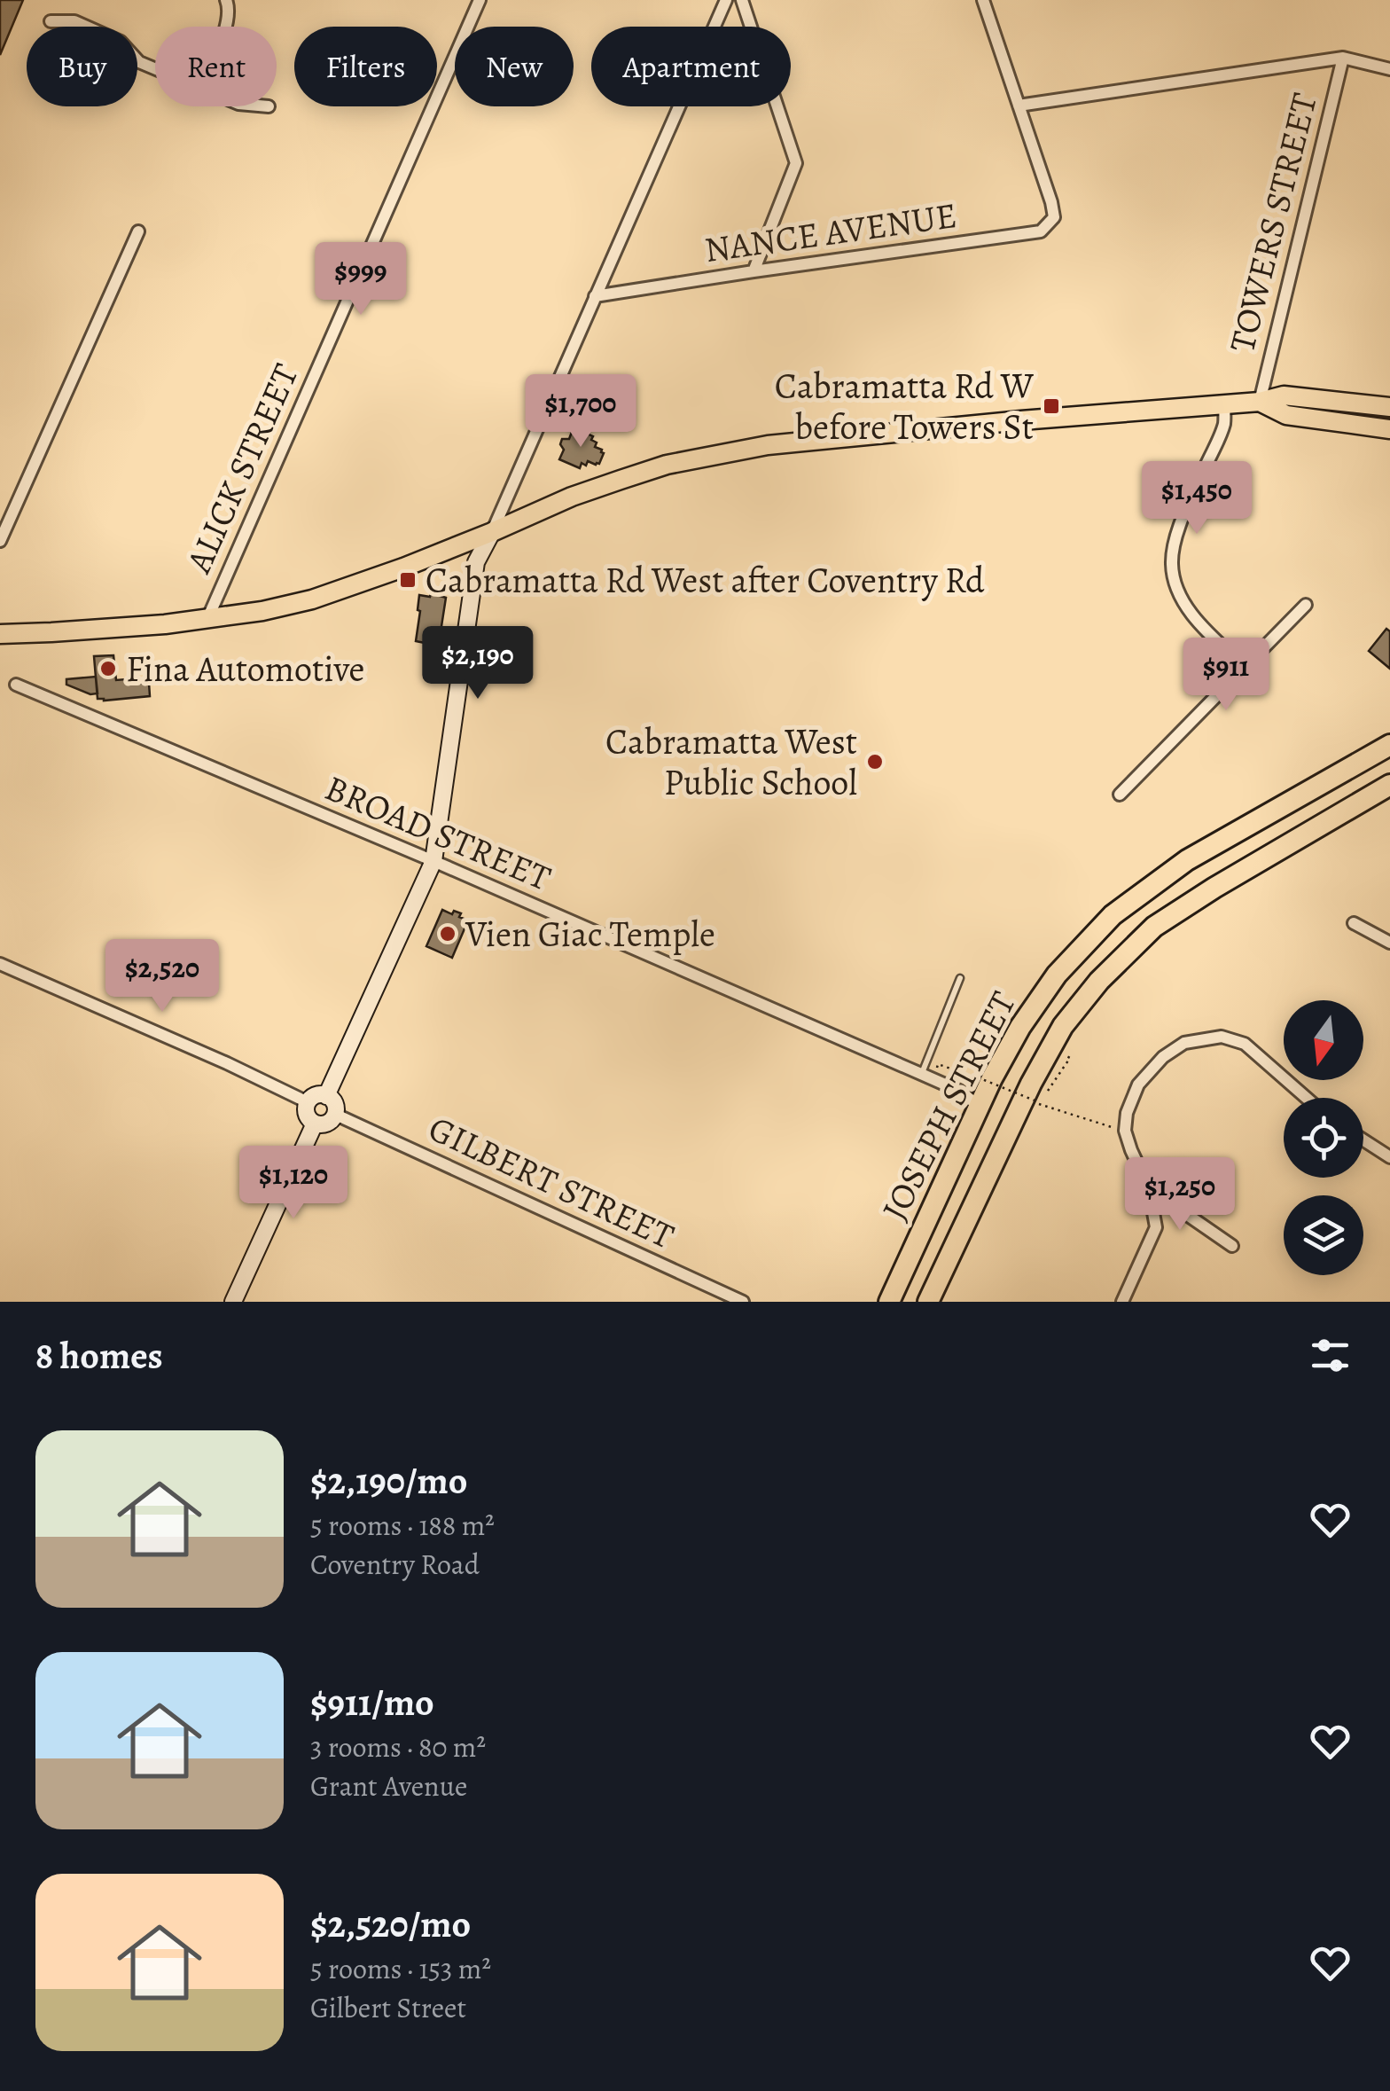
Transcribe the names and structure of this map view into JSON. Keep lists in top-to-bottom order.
{
  "streets": {
    "highway": ["JOSEPH STREET"],
    "street": [
      "TOWERS STREET",
      "NANCE AVENUE",
      "ALICK STREET",
      "BROAD STREET",
      "GILBERT STREET"
    ]
  },
  "crossings": [
    ["BROAD STREET", "JOSEPH STREET"]
  ],
  "places": {
    "transit": ["Cabramatta Rd W before Towers St", "Cabramatta Rd West after Coventry Rd"],
    "other": ["Fina Automotive", "Cabramatta West Public School", "Vien Giac Temple"]
  },
  "north": "bottom",
  "page": {
    "chip": [
      "Buy",
      "Rent",
      "Filters",
      "New",
      "Apartment"
    ],
    "price": [
      "$999",
      "$1,700",
      "$1,450",
      "$2,190",
      "$911",
      "$2,520",
      "$1,120",
      "$1,250"
    ],
    "heading": "8 homes",
    "list": [
      {
        "name": "$2,190/mo",
        "note": "5 rooms · 188 m² · Coventry Road"
      },
      {
        "name": "$911/mo",
        "note": "3 rooms · 80 m² · Grant Avenue"
      },
      {
        "name": "$2,520/mo",
        "note": "5 rooms · 153 m² · Gilbert Street"
      }
    ]
  }
}
